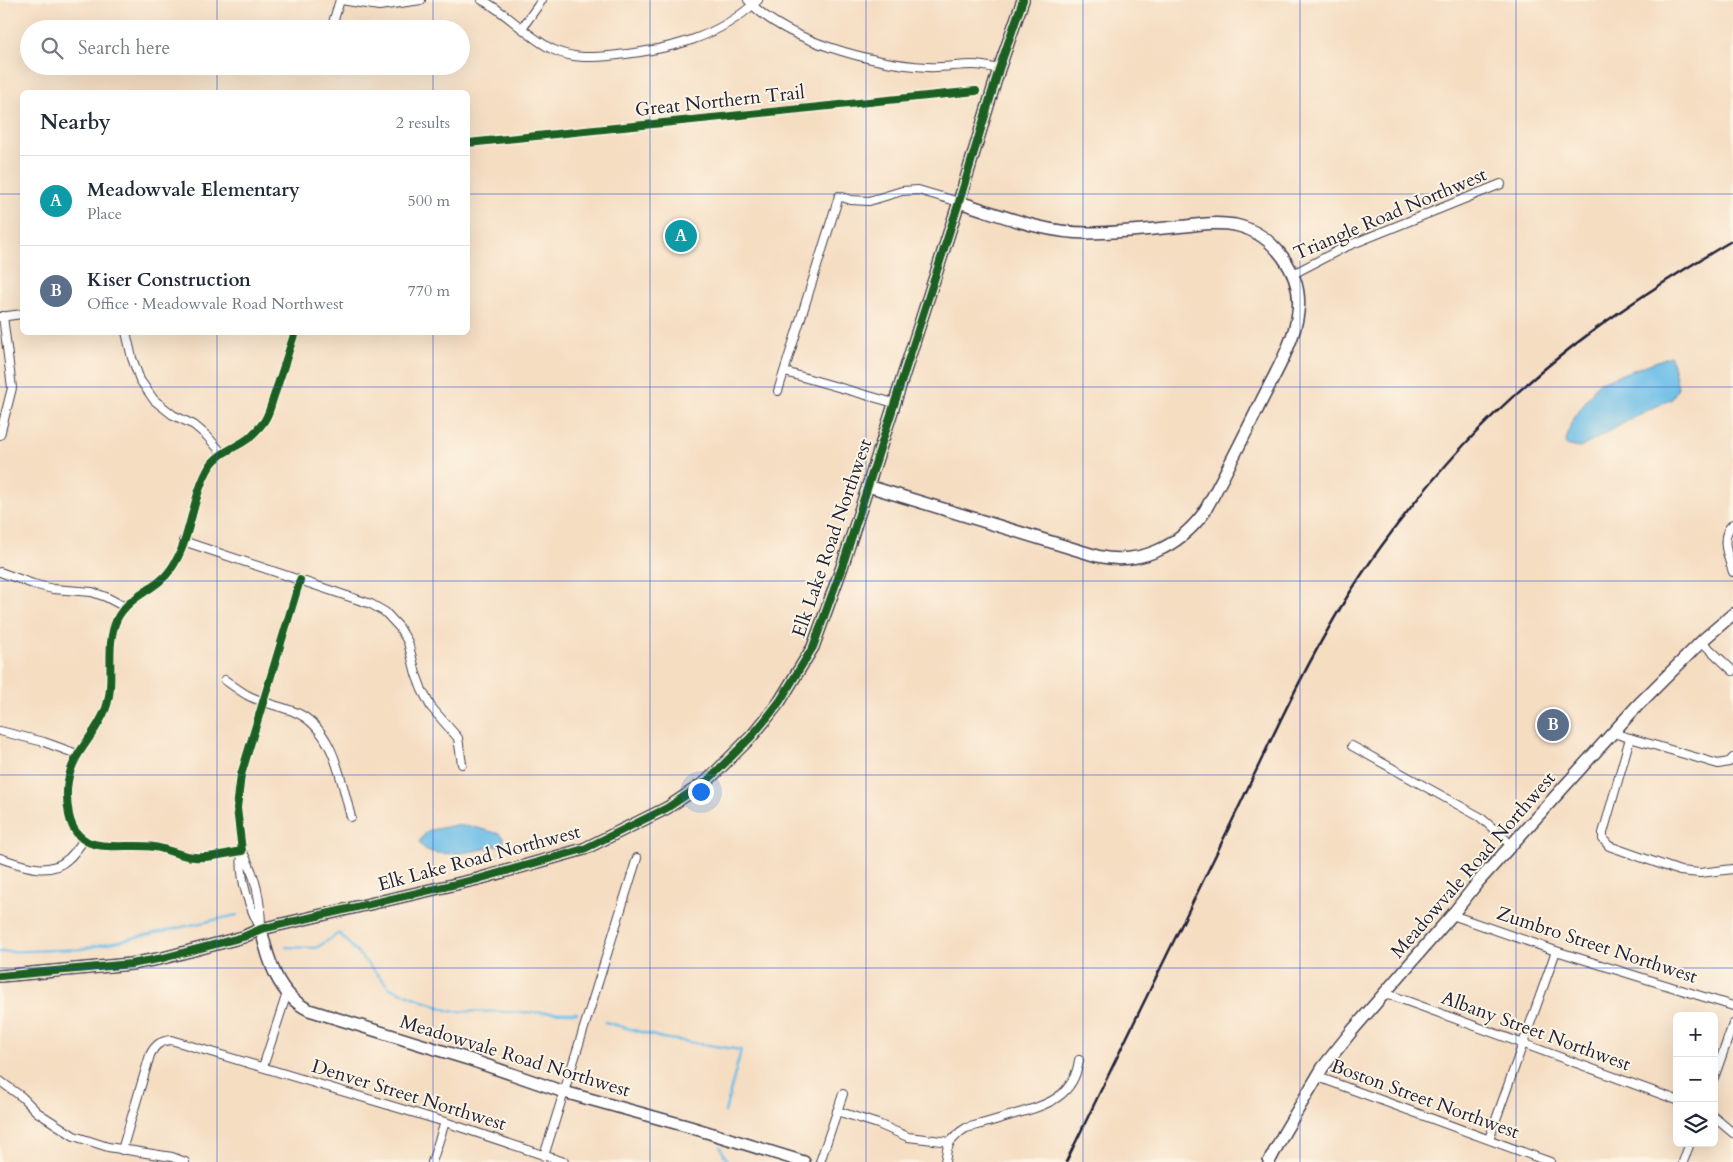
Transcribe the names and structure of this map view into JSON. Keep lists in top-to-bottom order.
{
  "streets": {
    "street": [
      "Triangle Road Northwest",
      "Elk Lake Road Northwest",
      "Meadowvale Road Northwest",
      "Zumbro Street Northwest",
      "Albany Street Northwest",
      "Denver Street Northwest",
      "Boston Street Northwest"
    ],
    "cycle path": ["Great Northern Trail"]
  },
  "crossings": [
    ["Elk Lake Road Northwest", "Meadowvale Road Northwest"],
    ["Meadowvale Road Northwest", "Zumbro Street Northwest"],
    ["Meadowvale Road Northwest", "Albany Street Northwest"],
    ["Meadowvale Road Northwest", "Boston Street Northwest"]
  ],
  "page": {
    "search": "Search here",
    "heading": ["Nearby", "2 results"],
    "list": [
      {
        "mark": "A",
        "name": "Meadowvale Elementary",
        "note": "Place",
        "value": "500 m"
      },
      {
        "mark": "B",
        "name": "Kiser Construction",
        "note": "Office · Meadowvale Road Northwest",
        "value": "770 m"
      }
    ],
    "pins": ["A", "B"],
    "map_buttons": ["+", "−"]
  }
}
